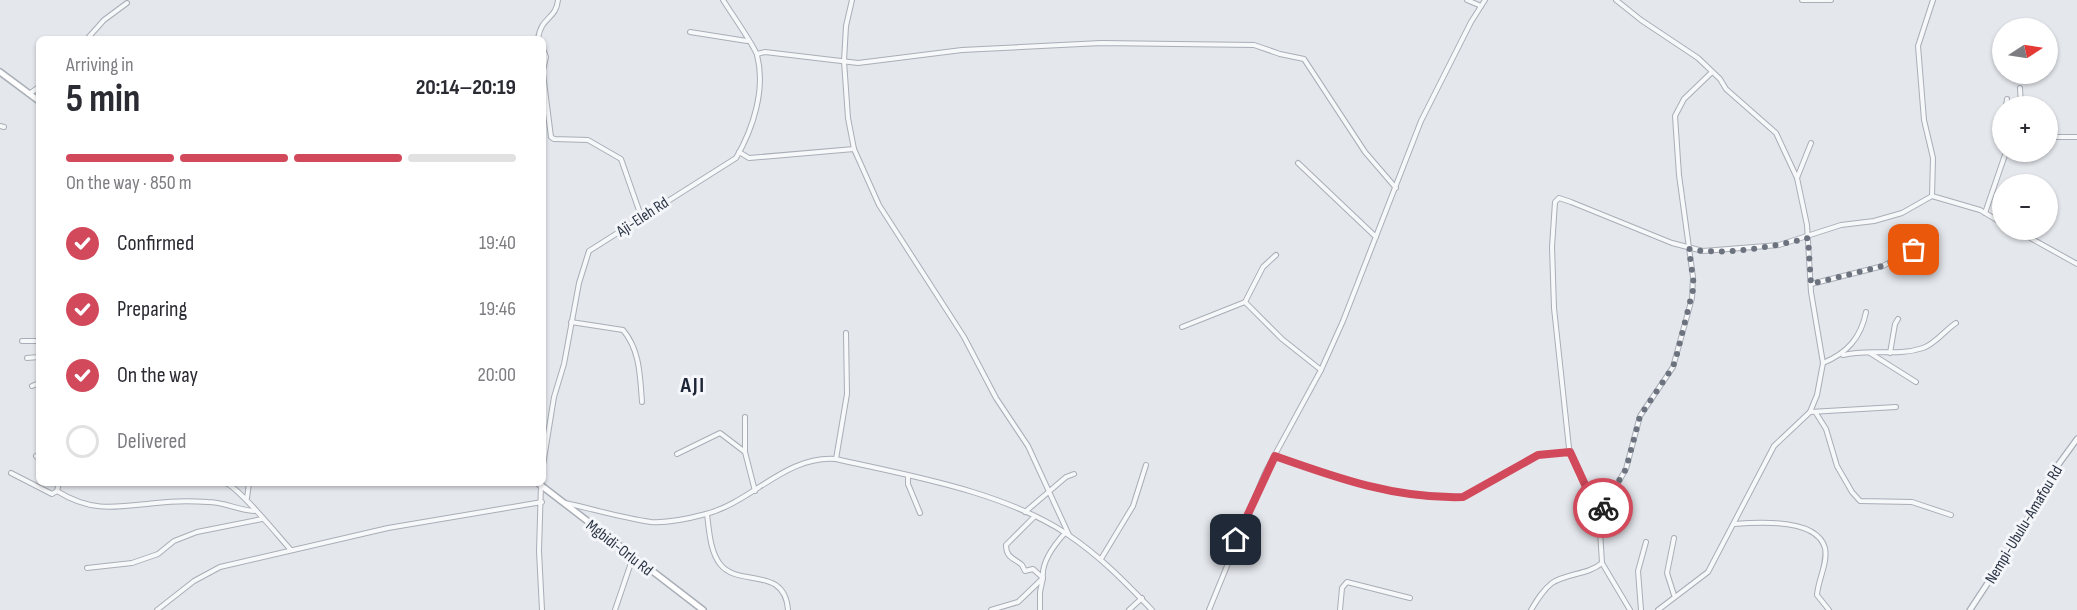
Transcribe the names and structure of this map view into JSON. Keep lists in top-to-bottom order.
{
  "streets": {
    "main road": ["Mgbidi-Orlu Rd"],
    "street": ["Aji-Eleh Rd", "Nempi-Ubulu-Amafou Rd"]
  },
  "districts": ["AJI"],
  "north": "right",
  "page": {
    "map_buttons": ["+", "−"],
    "heading": ["5 min", "Arriving in", "20:14–20:19"],
    "bar": "On the way · 850 m",
    "list": [
      ["Confirmed", "19:40"],
      ["Preparing", "19:46"],
      ["On the way", "20:00"],
      "Delivered"
    ]
  }
}
